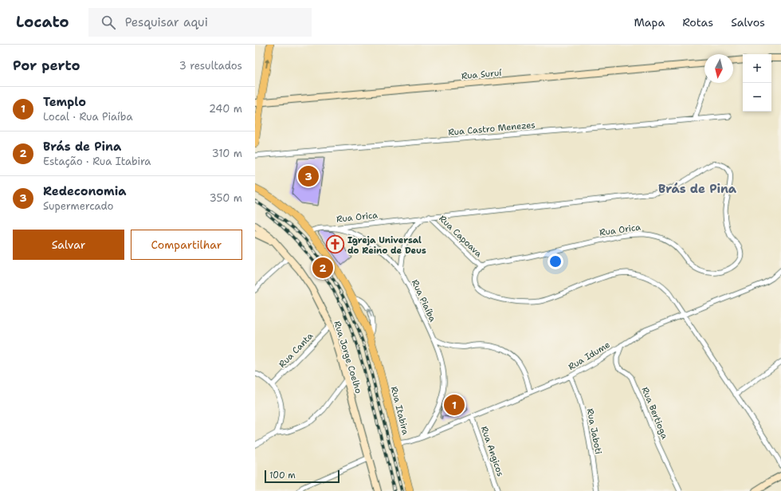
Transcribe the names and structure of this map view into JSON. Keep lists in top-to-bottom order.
{
  "streets": {
    "main road": ["Rua Itabira"],
    "street": [
      "Rua Suruí",
      "Rua Castro Menezes",
      "Rua Orica",
      "Rua Capoava",
      "Rua Piaíba",
      "Rua Canta",
      "Rua Idume",
      "Rua Jorge Coelho",
      "Rua Bertioga",
      "Rua Jaboti",
      "Rua Angicos"
    ]
  },
  "crossings": [
    ["Rua Orica", "Rua Capoava"],
    ["Rua Orica", "Rua Piaíba"],
    ["Rua Piaíba", "Rua Idume"],
    ["Rua Piaíba", "Rua Itabira"],
    ["Rua Canta", "Rua Jorge Coelho"],
    ["Rua Idume", "Rua Itabira"],
    ["Rua Idume", "Rua Bertioga"],
    ["Rua Idume", "Rua Jaboti"],
    ["Rua Idume", "Rua Angicos"]
  ],
  "districts": ["Brás de Pina"],
  "places": {
    "church": ["Igreja Universal do Reino de Deus"]
  },
  "scale_bar": "100 m",
  "north": "bottom",
  "page": {
    "header": "Locato",
    "search": "Pesquisar aqui",
    "nav": ["Mapa", "Rotas", "Salvos"],
    "heading": ["Por perto", "3 resultados"],
    "map_buttons": ["+", "−"],
    "list": [
      {
        "mark": "1",
        "name": "Templo",
        "note": "Local · Rua Piaíba",
        "value": "240 m"
      },
      {
        "mark": "2",
        "name": "Brás de Pina",
        "note": "Estação · Rua Itabira",
        "value": "310 m"
      },
      {
        "mark": "3",
        "name": "Redeconomia",
        "note": "Supermercado",
        "value": "350 m"
      }
    ],
    "pins": ["3", "2", "1"],
    "buttons": ["Salvar", "Compartilhar"],
    "scale": "100 m"
  }
}
